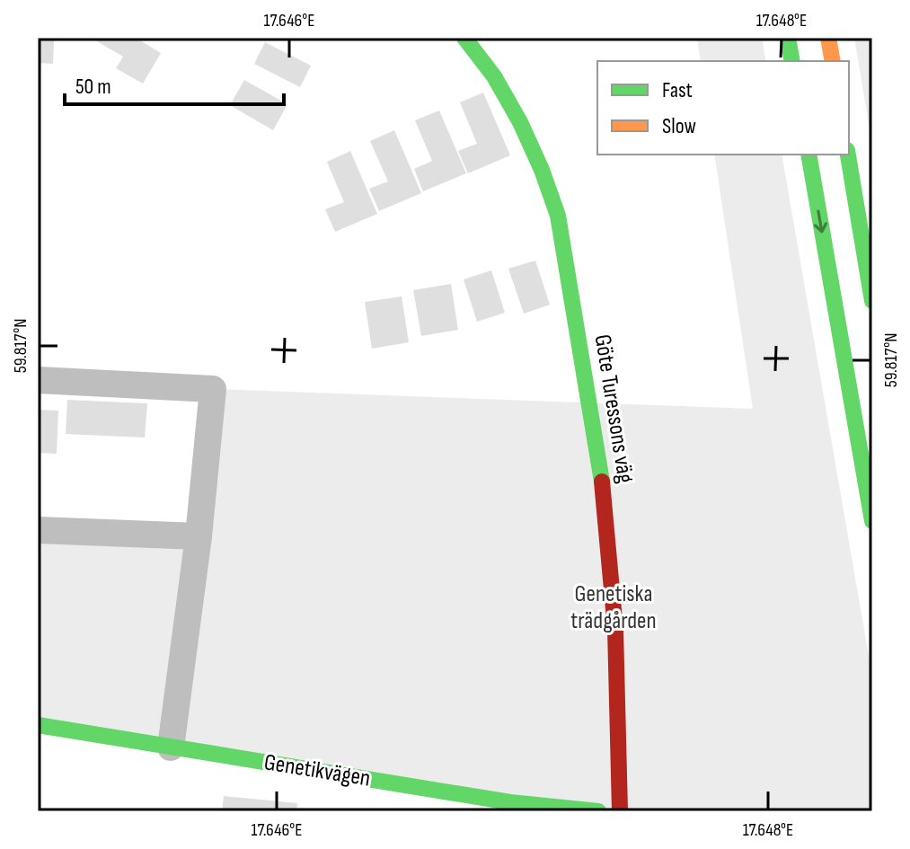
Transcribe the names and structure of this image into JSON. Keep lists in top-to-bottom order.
{
  "streets": {
    "street": ["Göte Turessons väg", "Genetikvägen"]
  },
  "parks": ["Genetiska trädgården"],
  "legend": ["Fast", "Slow"],
  "scale_bar": "50 m",
  "coordinates": ["17.646°E", "17.648°E", "59.817°N"]
}
